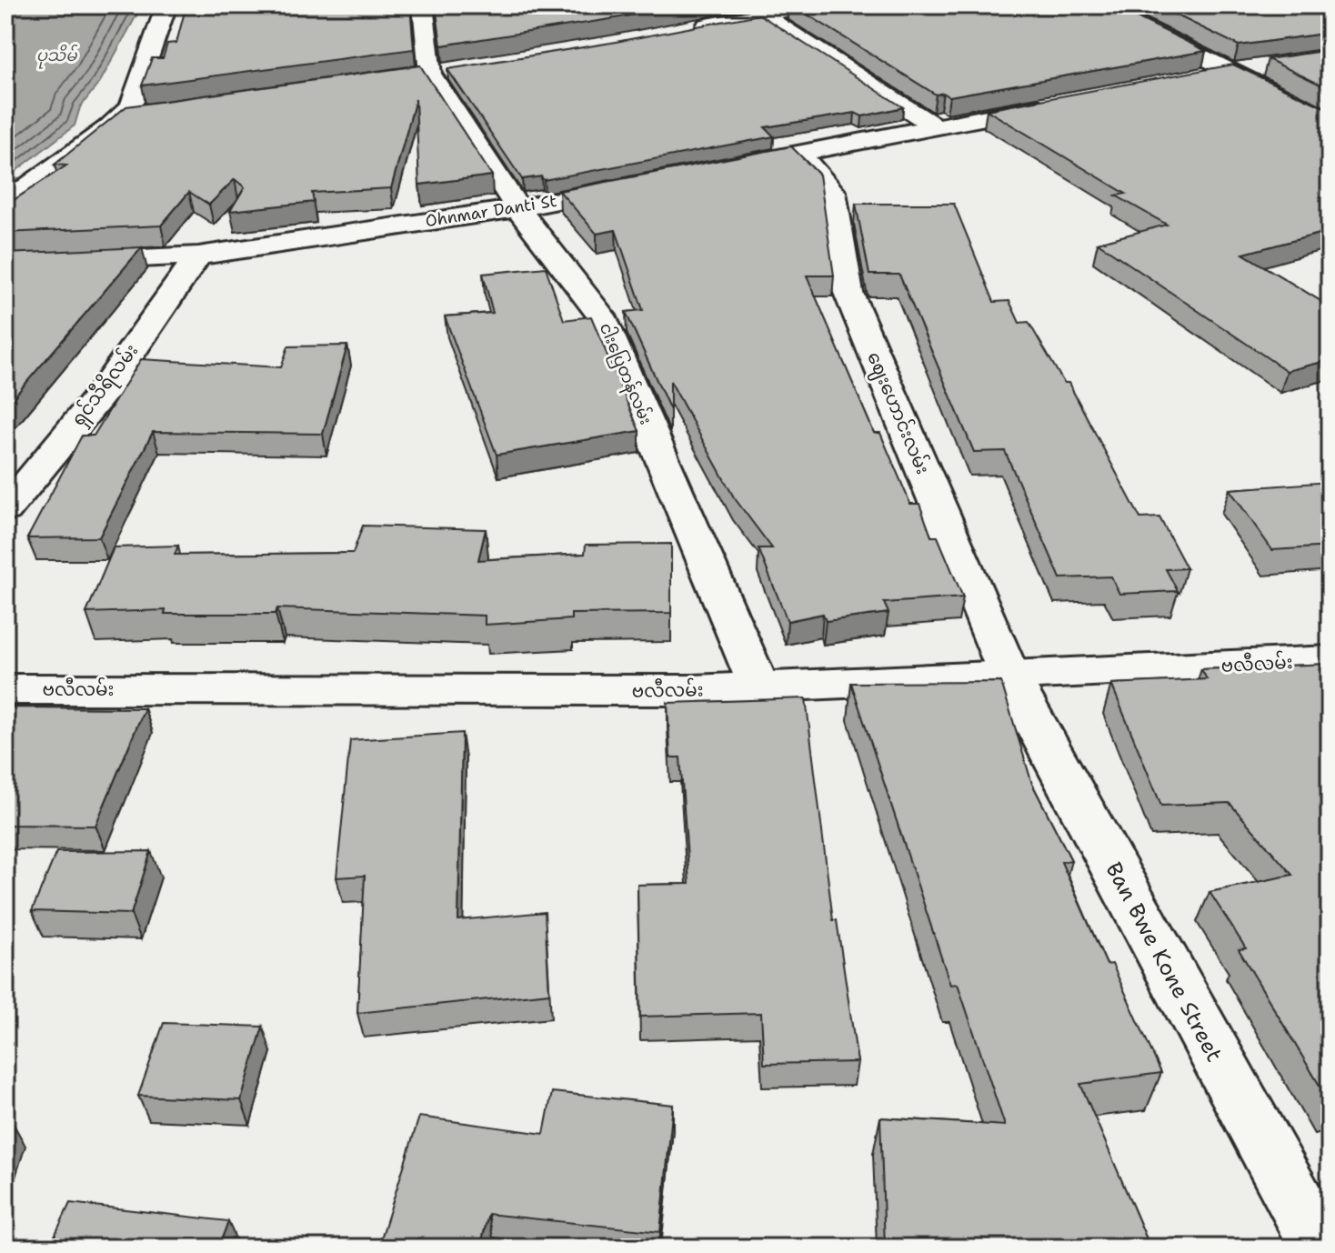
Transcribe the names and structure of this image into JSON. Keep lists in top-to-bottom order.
{
  "streets": {
    "street": [
      "Ohnmar Danti St",
      "ငါးပြေတန်လမ်း",
      "ရှင်သီရိလမ်း",
      "ဈေးဟောင်းလမ်း",
      "ဗလီလမ်း",
      "Ban Bwe Kone Street"
    ]
  },
  "crossings": [
    ["Ohnmar Danti St", "ငါးပြေတန်လမ်း"],
    ["Ohnmar Danti St", "ရှင်သီရိလမ်း"],
    ["ငါးပြေတန်လမ်း", "ဗလီလမ်း"],
    ["ဈေးဟောင်းလမ်း", "ဗလီလမ်း"],
    ["ဈေးဟောင်းလမ်း", "Ban Bwe Kone Street"],
    ["ဗလီလမ်း", "Ban Bwe Kone Street"]
  ],
  "water": ["ပုသိမ်"]
}
